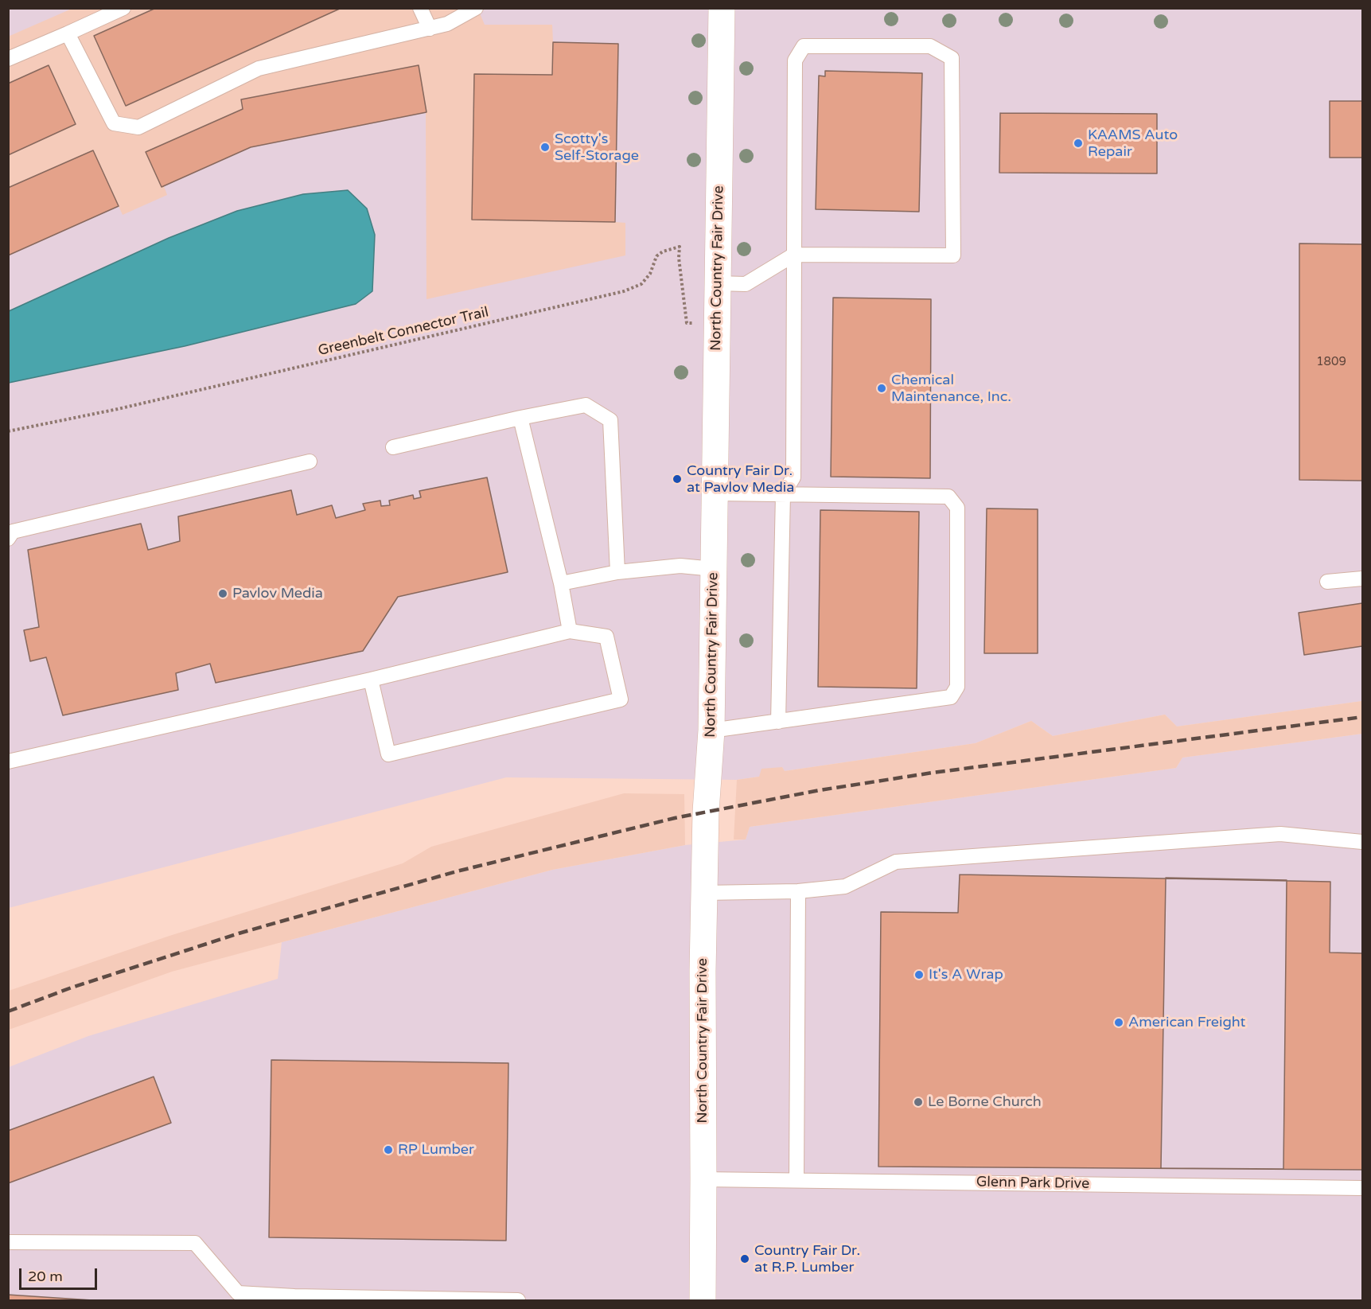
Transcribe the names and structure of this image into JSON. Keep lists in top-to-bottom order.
{
  "streets": {
    "street": ["North Country Fair Drive"],
    "lane": ["Glenn Park Drive"],
    "path": ["Greenbelt Connector Trail"]
  },
  "crossings": [
    ["North Country Fair Drive", "Greenbelt Connector Trail"],
    ["North Country Fair Drive", "Glenn Park Drive"]
  ],
  "places": [
    "KAAMS Auto Repair",
    "Scotty's Self-Storage",
    "Chemical Maintenance, Inc.",
    "Country Fair Dr. at Pavlov Media",
    "Pavlov Media",
    "It's A Wrap",
    "American Freight",
    "Le Borne Church",
    "RP Lumber",
    "Country Fair Dr. at R.P. Lumber"
  ],
  "house_numbers": ["1809"],
  "scale_bar": "20 m"
}
